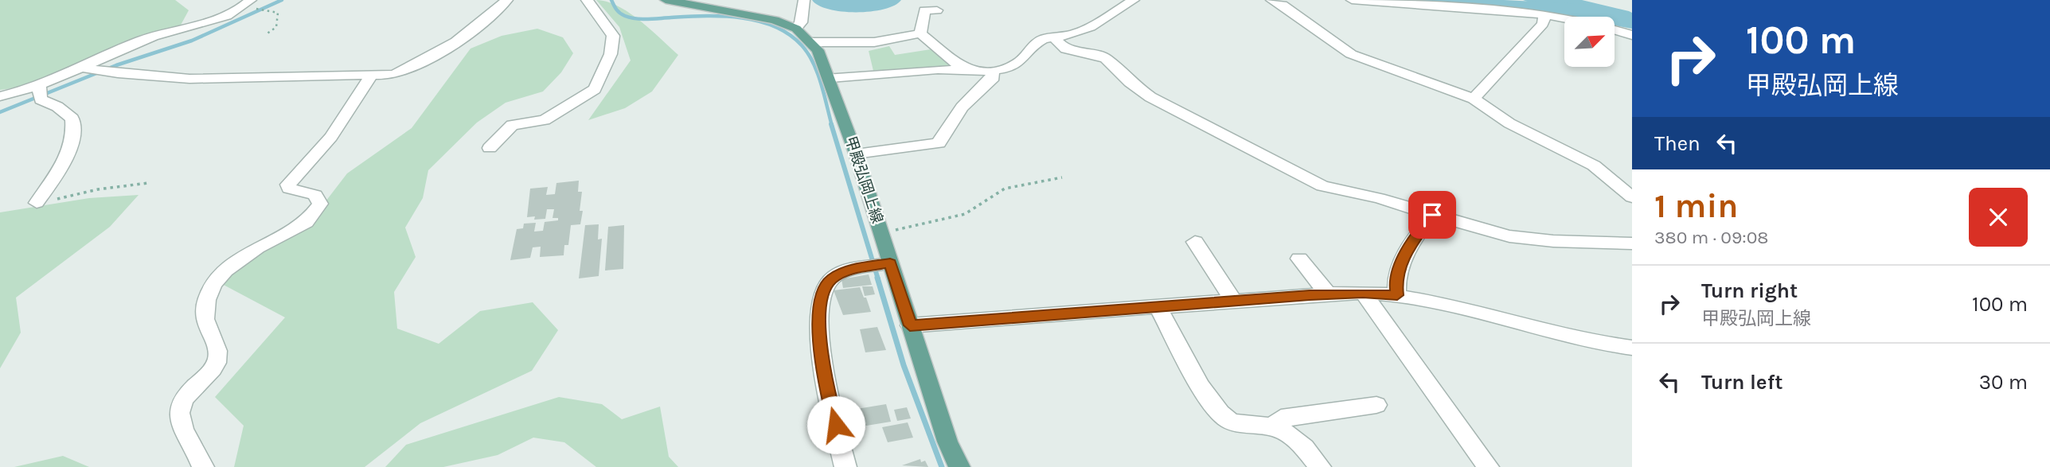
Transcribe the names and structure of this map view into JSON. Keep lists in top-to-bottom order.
{
  "streets": {
    "main road": ["甲殿弘岡上線"]
  },
  "north": "top right",
  "page": {
    "turn": ["100 m", "甲殿弘岡上線"],
    "then": "Then",
    "heading": ["1 min", "380 m · 09:08"],
    "list": [
      {
        "name": "Turn right",
        "note": "甲殿弘岡上線",
        "value": "100 m"
      },
      {
        "name": "Turn left",
        "value": "30 m"
      }
    ]
  }
}
